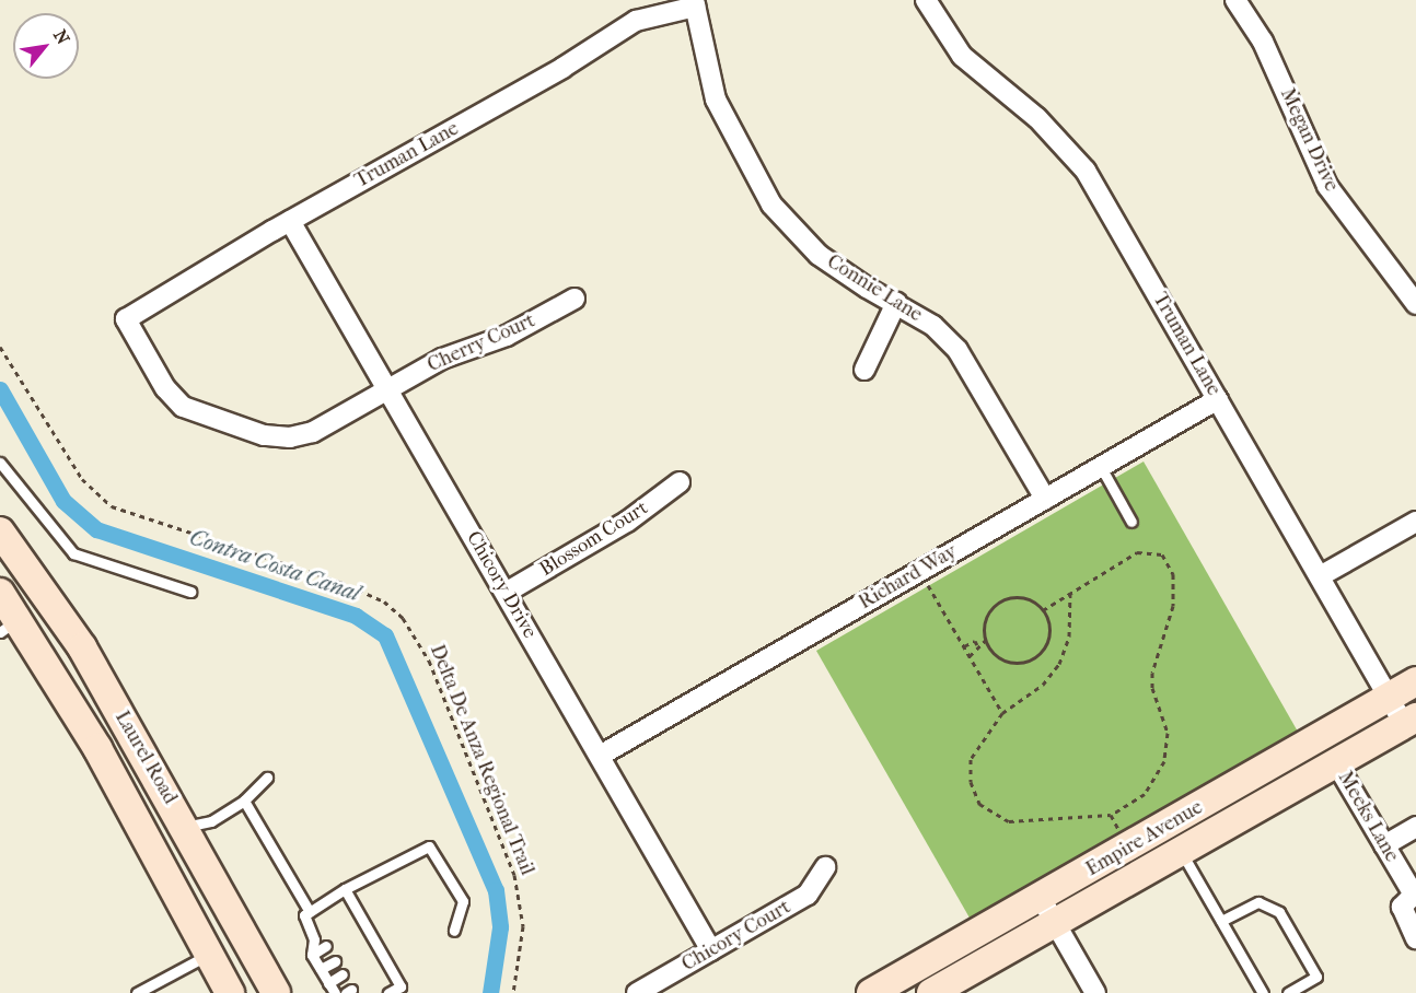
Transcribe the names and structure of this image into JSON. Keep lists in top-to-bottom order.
{
  "streets": {
    "main road": ["Laurel Road", "Empire Avenue"],
    "street": [
      "Megan Drive",
      "Truman Lane",
      "Connie Lane",
      "Cherry Court",
      "Blossom Court",
      "Richard Way",
      "Chicory Drive",
      "Meeks Lane",
      "Chicory Court"
    ],
    "path": ["Delta De Anza Regional Trail"]
  },
  "crossings": [
    ["Truman Lane", "Connie Lane"],
    ["Truman Lane", "Cherry Court"],
    ["Truman Lane", "Richard Way"],
    ["Truman Lane", "Chicory Drive"],
    ["Truman Lane", "Empire Avenue"],
    ["Connie Lane", "Richard Way"],
    ["Cherry Court", "Chicory Drive"],
    ["Blossom Court", "Chicory Drive"],
    ["Richard Way", "Chicory Drive"],
    ["Chicory Drive", "Chicory Court"],
    ["Meeks Lane", "Empire Avenue"]
  ],
  "water": ["Contra Costa Canal"],
  "north": "top right"
}
